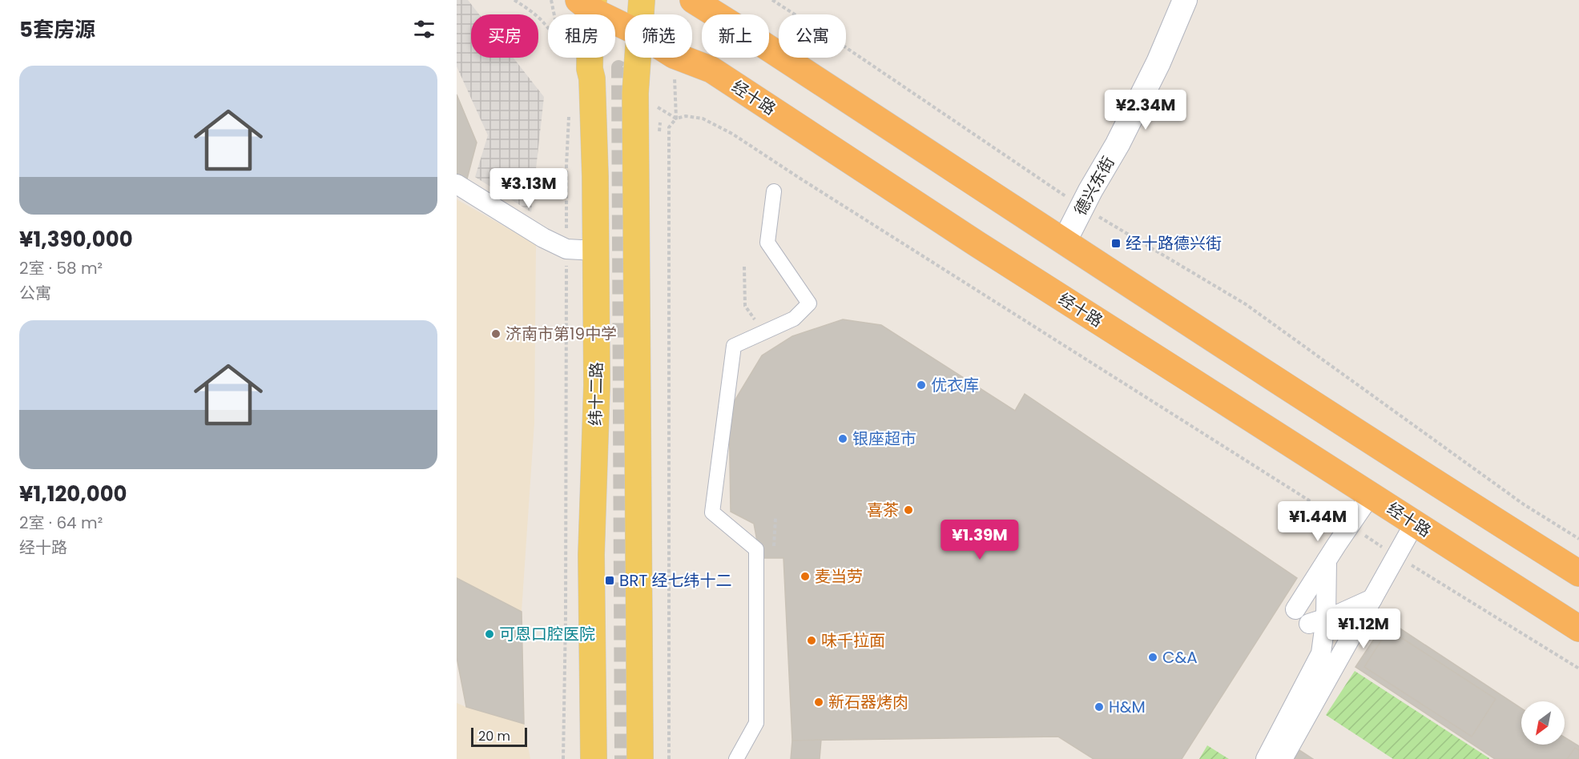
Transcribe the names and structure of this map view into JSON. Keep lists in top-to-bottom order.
{
  "streets": {
    "highway": ["经十路"],
    "main road": ["纬十二路"],
    "street": ["德兴东街"]
  },
  "crossings": [
    ["经十路", "纬十二路"]
  ],
  "places": {
    "transit": ["经十路德兴街", "BRT 经七纬十二"],
    "other": [
      "济南市第19中学",
      "优衣库",
      "银座超市",
      "喜茶",
      "麦当劳",
      "可恩口腔医院",
      "味千拉面",
      "C&A",
      "新石器烤肉",
      "H&M"
    ]
  },
  "scale_bar": "20 m",
  "north": "bottom left",
  "page": {
    "heading": "5套房源",
    "chip": [
      "买房",
      "租房",
      "筛选",
      "新上",
      "公寓"
    ],
    "list": [
      {
        "name": "¥1,390,000",
        "note": "2室 · 58 m² · 公寓"
      },
      {
        "name": "¥1,120,000",
        "note": "2室 · 64 m² · 经十路"
      }
    ],
    "price": [
      "¥2.34M",
      "¥3.13M",
      "¥1.44M",
      "¥1.39M",
      "¥1.12M"
    ],
    "scale": "20 m"
  }
}
